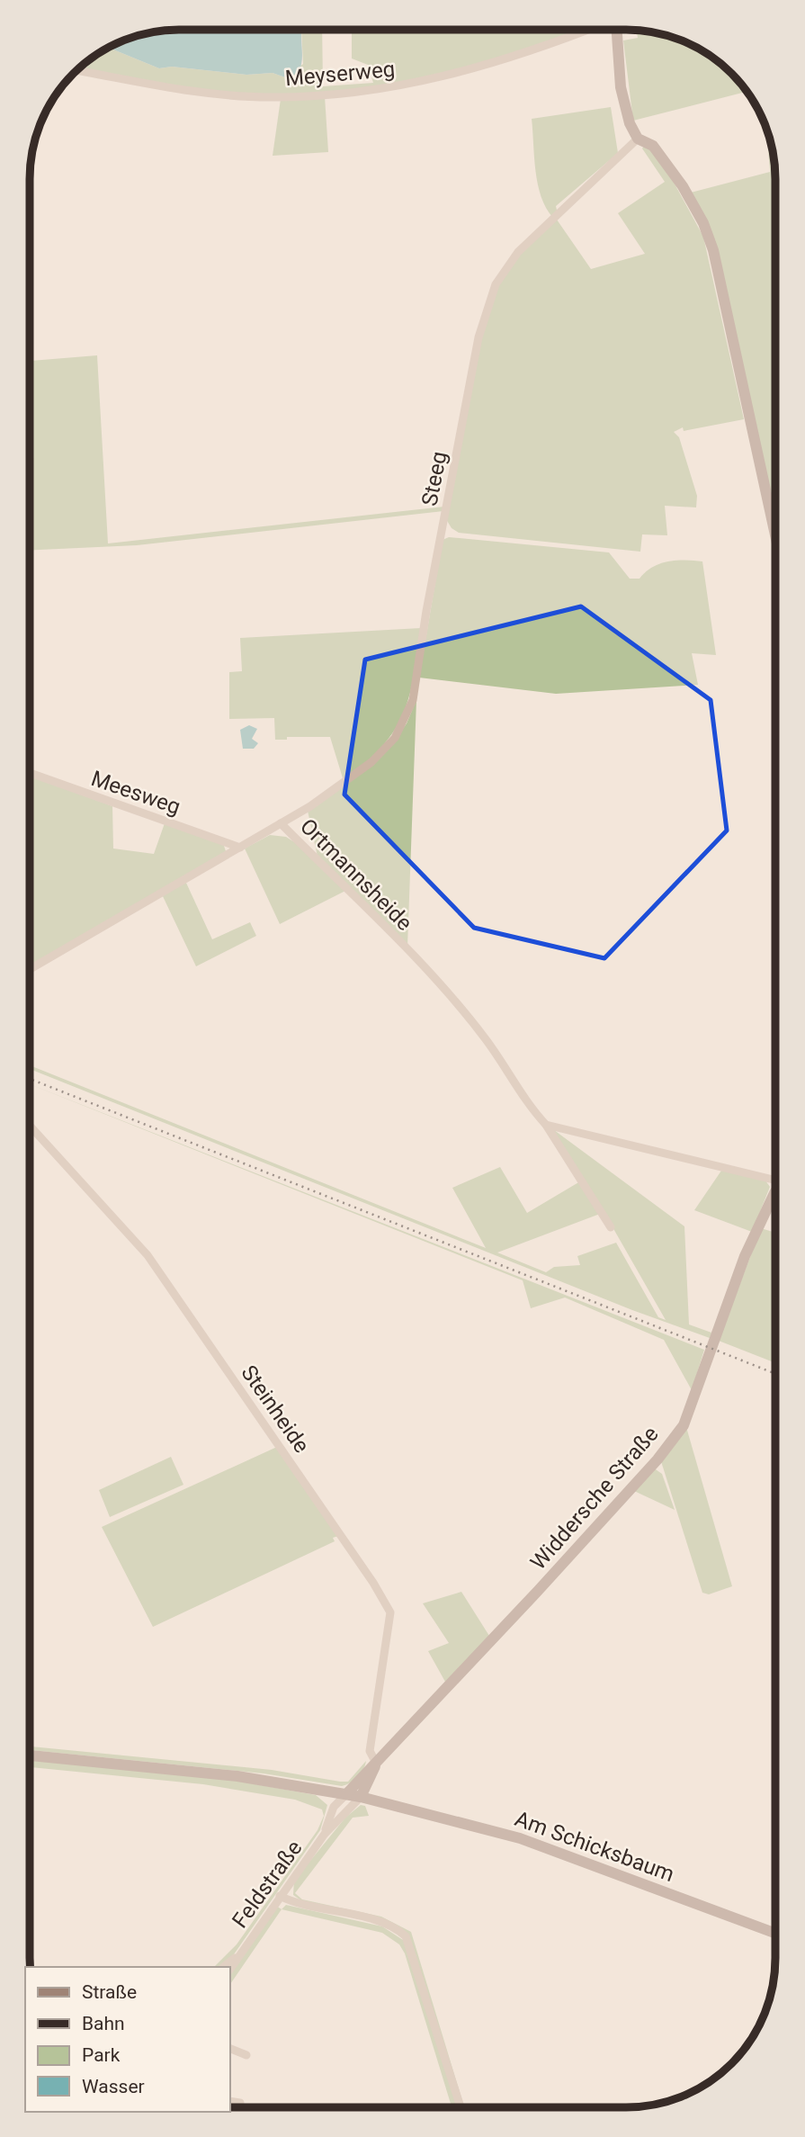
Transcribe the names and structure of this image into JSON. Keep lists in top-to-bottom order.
{
  "streets": {
    "street": [
      "Meyserweg",
      "Steeg",
      "Meesweg",
      "Ortmannsheide",
      "Steinheide",
      "Widdersche Straße",
      "Am Schicksbaum",
      "Feldstraße"
    ]
  },
  "crossings": [
    ["Steeg", "Ortmannsheide"],
    ["Meesweg", "Ortmannsheide"],
    ["Steinheide", "Widdersche Straße"],
    ["Widdersche Straße", "Am Schicksbaum"],
    ["Widdersche Straße", "Feldstraße"],
    ["Am Schicksbaum", "Feldstraße"]
  ],
  "legend": [
    "Straße",
    "Bahn",
    "Park",
    "Wasser"
  ]
}
